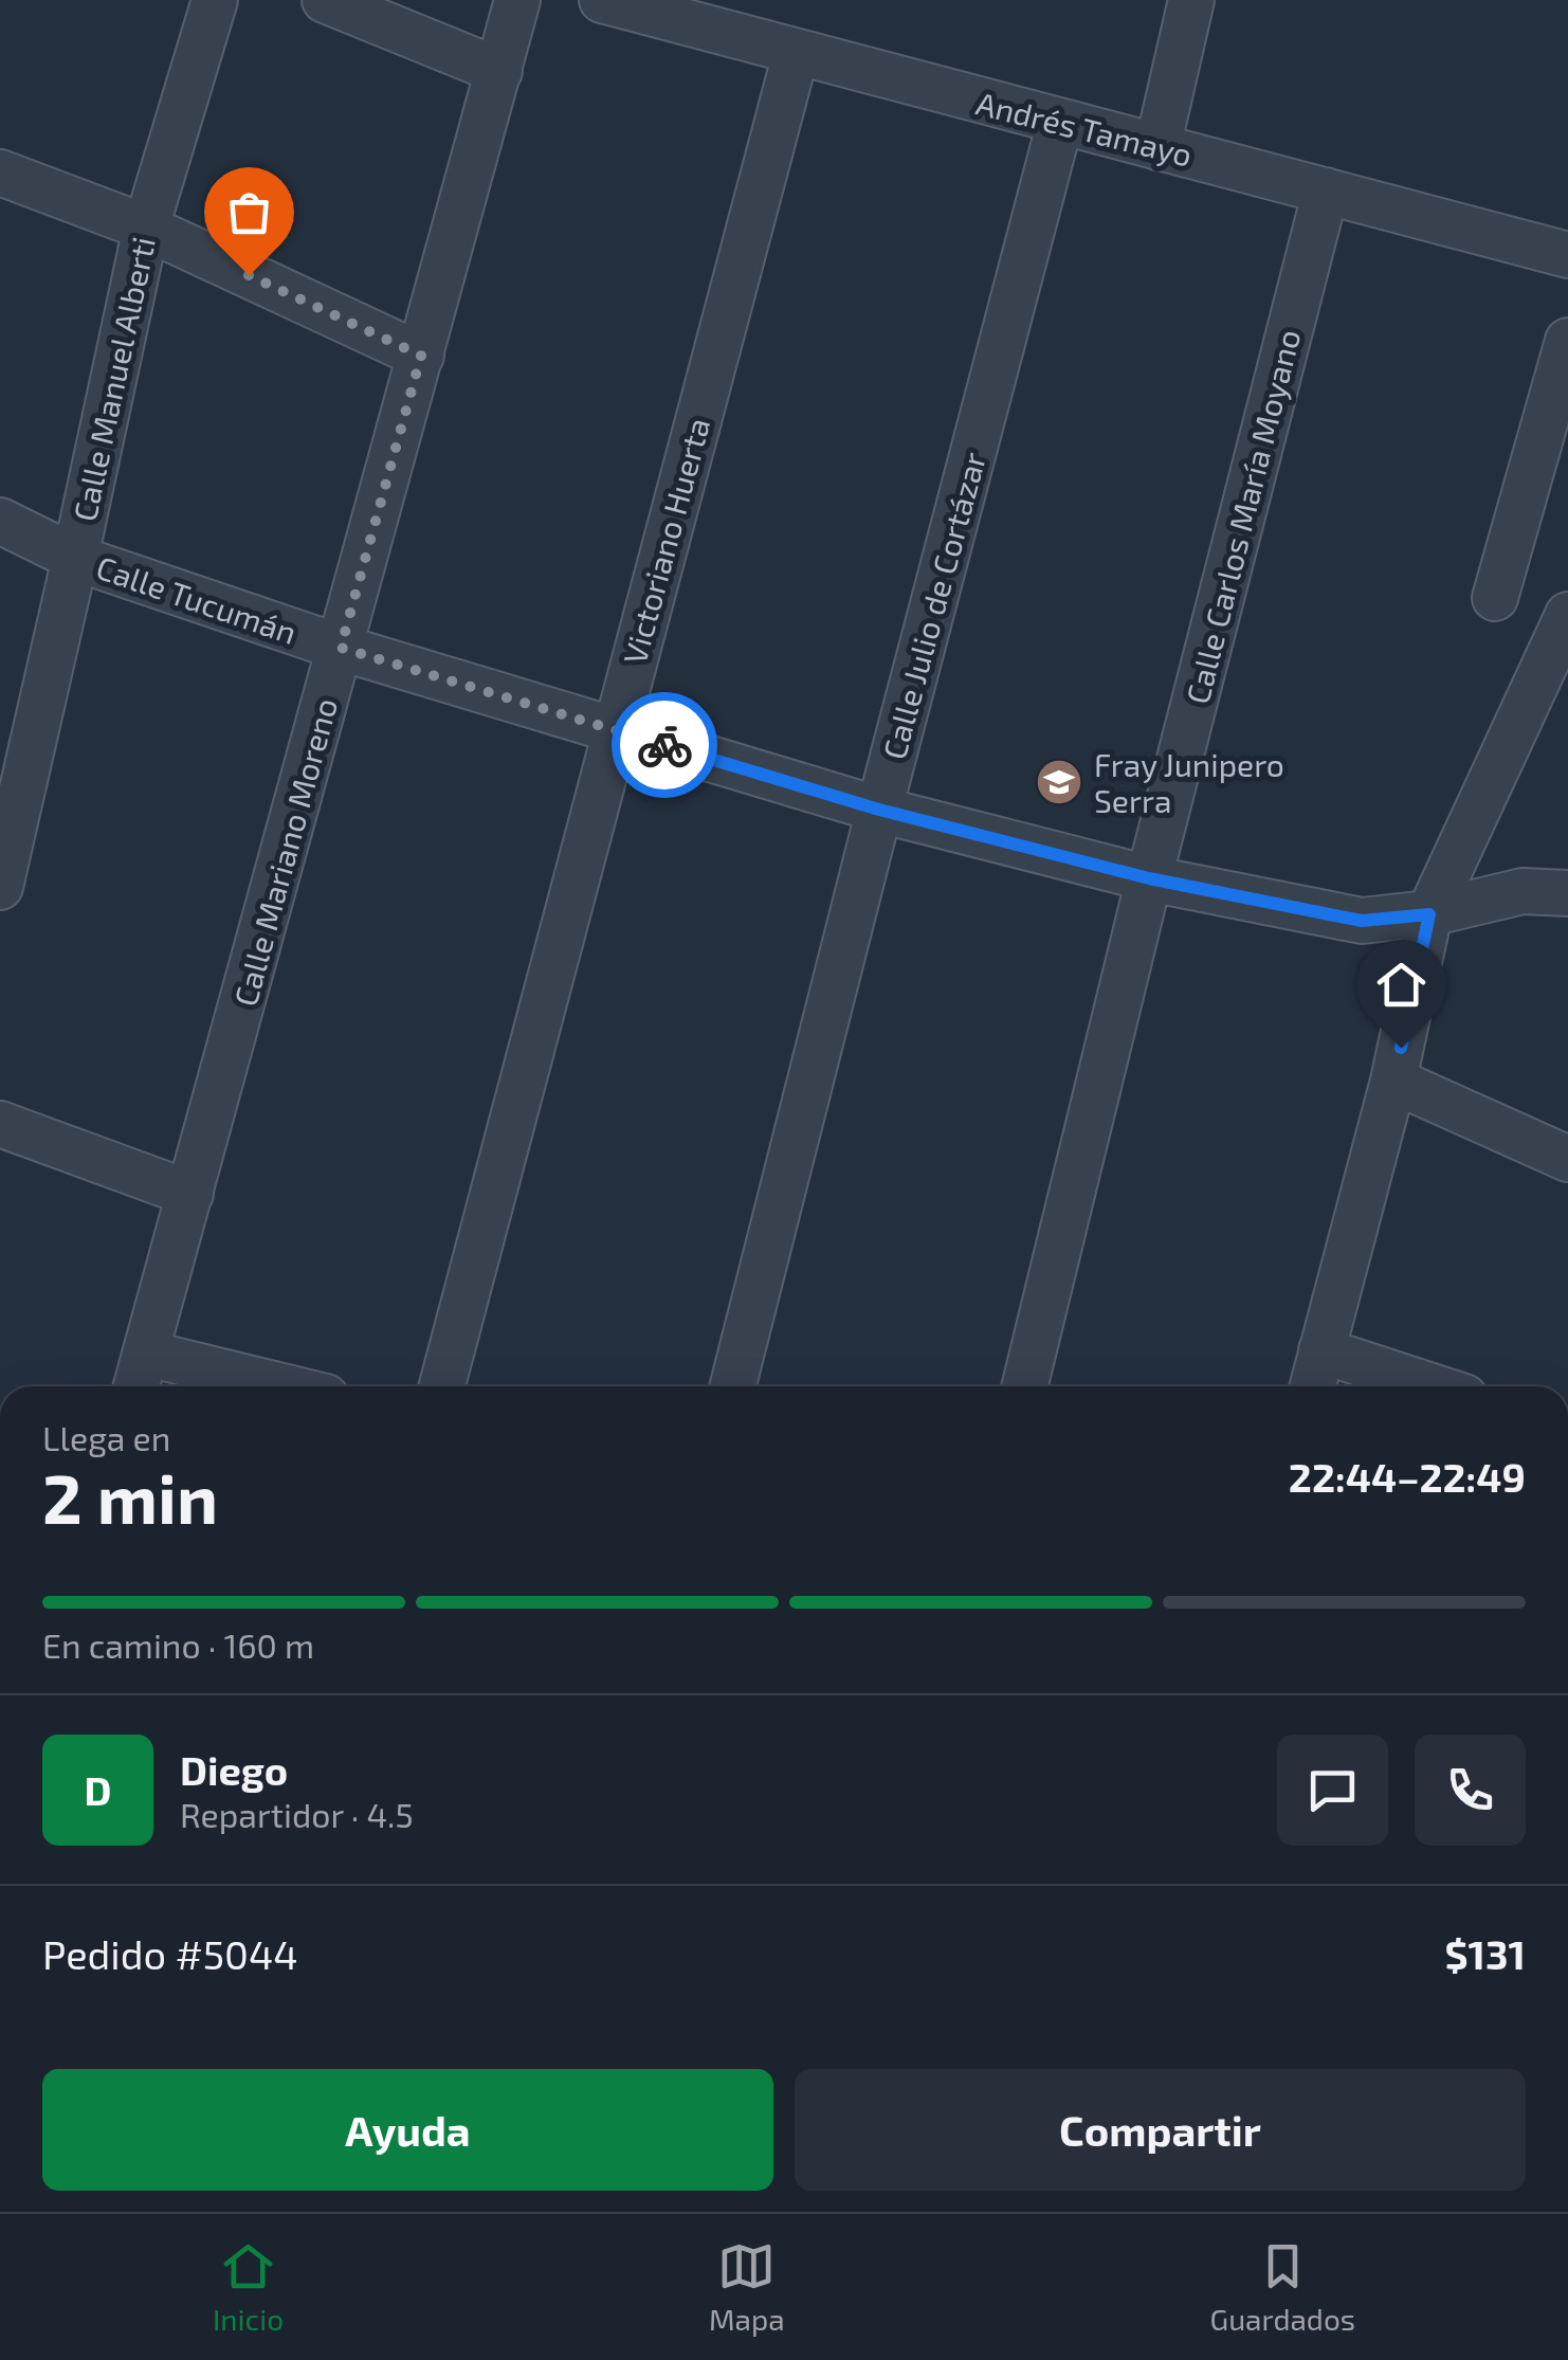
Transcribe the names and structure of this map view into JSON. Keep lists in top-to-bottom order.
{
  "streets": {
    "street": [
      "Andrés Tamayo",
      "Calle Manuel Alberti",
      "Calle Carlos María Moyano",
      "Victoriano Huerta",
      "Calle Tucumán",
      "Calle Julio de Cortázar",
      "Calle Mariano Moreno"
    ]
  },
  "crossings": [
    ["Andrés Tamayo", "Calle Carlos María Moyano"],
    ["Andrés Tamayo", "Victoriano Huerta"],
    ["Andrés Tamayo", "Calle Julio de Cortázar"],
    ["Calle Manuel Alberti", "Calle Tucumán"],
    ["Calle Carlos María Moyano", "Calle Tucumán"],
    ["Victoriano Huerta", "Calle Tucumán"],
    ["Calle Tucumán", "Calle Julio de Cortázar"],
    ["Calle Tucumán", "Calle Mariano Moreno"]
  ],
  "places": {
    "school or university": ["Fray Junipero Serra"]
  },
  "page": {
    "heading": ["2 min", "Llega en", "22:44–22:49"],
    "panel": [
      "Diego",
      "Repartidor · 4.5",
      "Pedido #5044",
      "$131"
    ],
    "bar": "En camino · 160 m",
    "round": "D",
    "buttons": ["Ayuda", "Compartir"],
    "tabs": ["Inicio", "Mapa", "Guardados"]
  }
}
